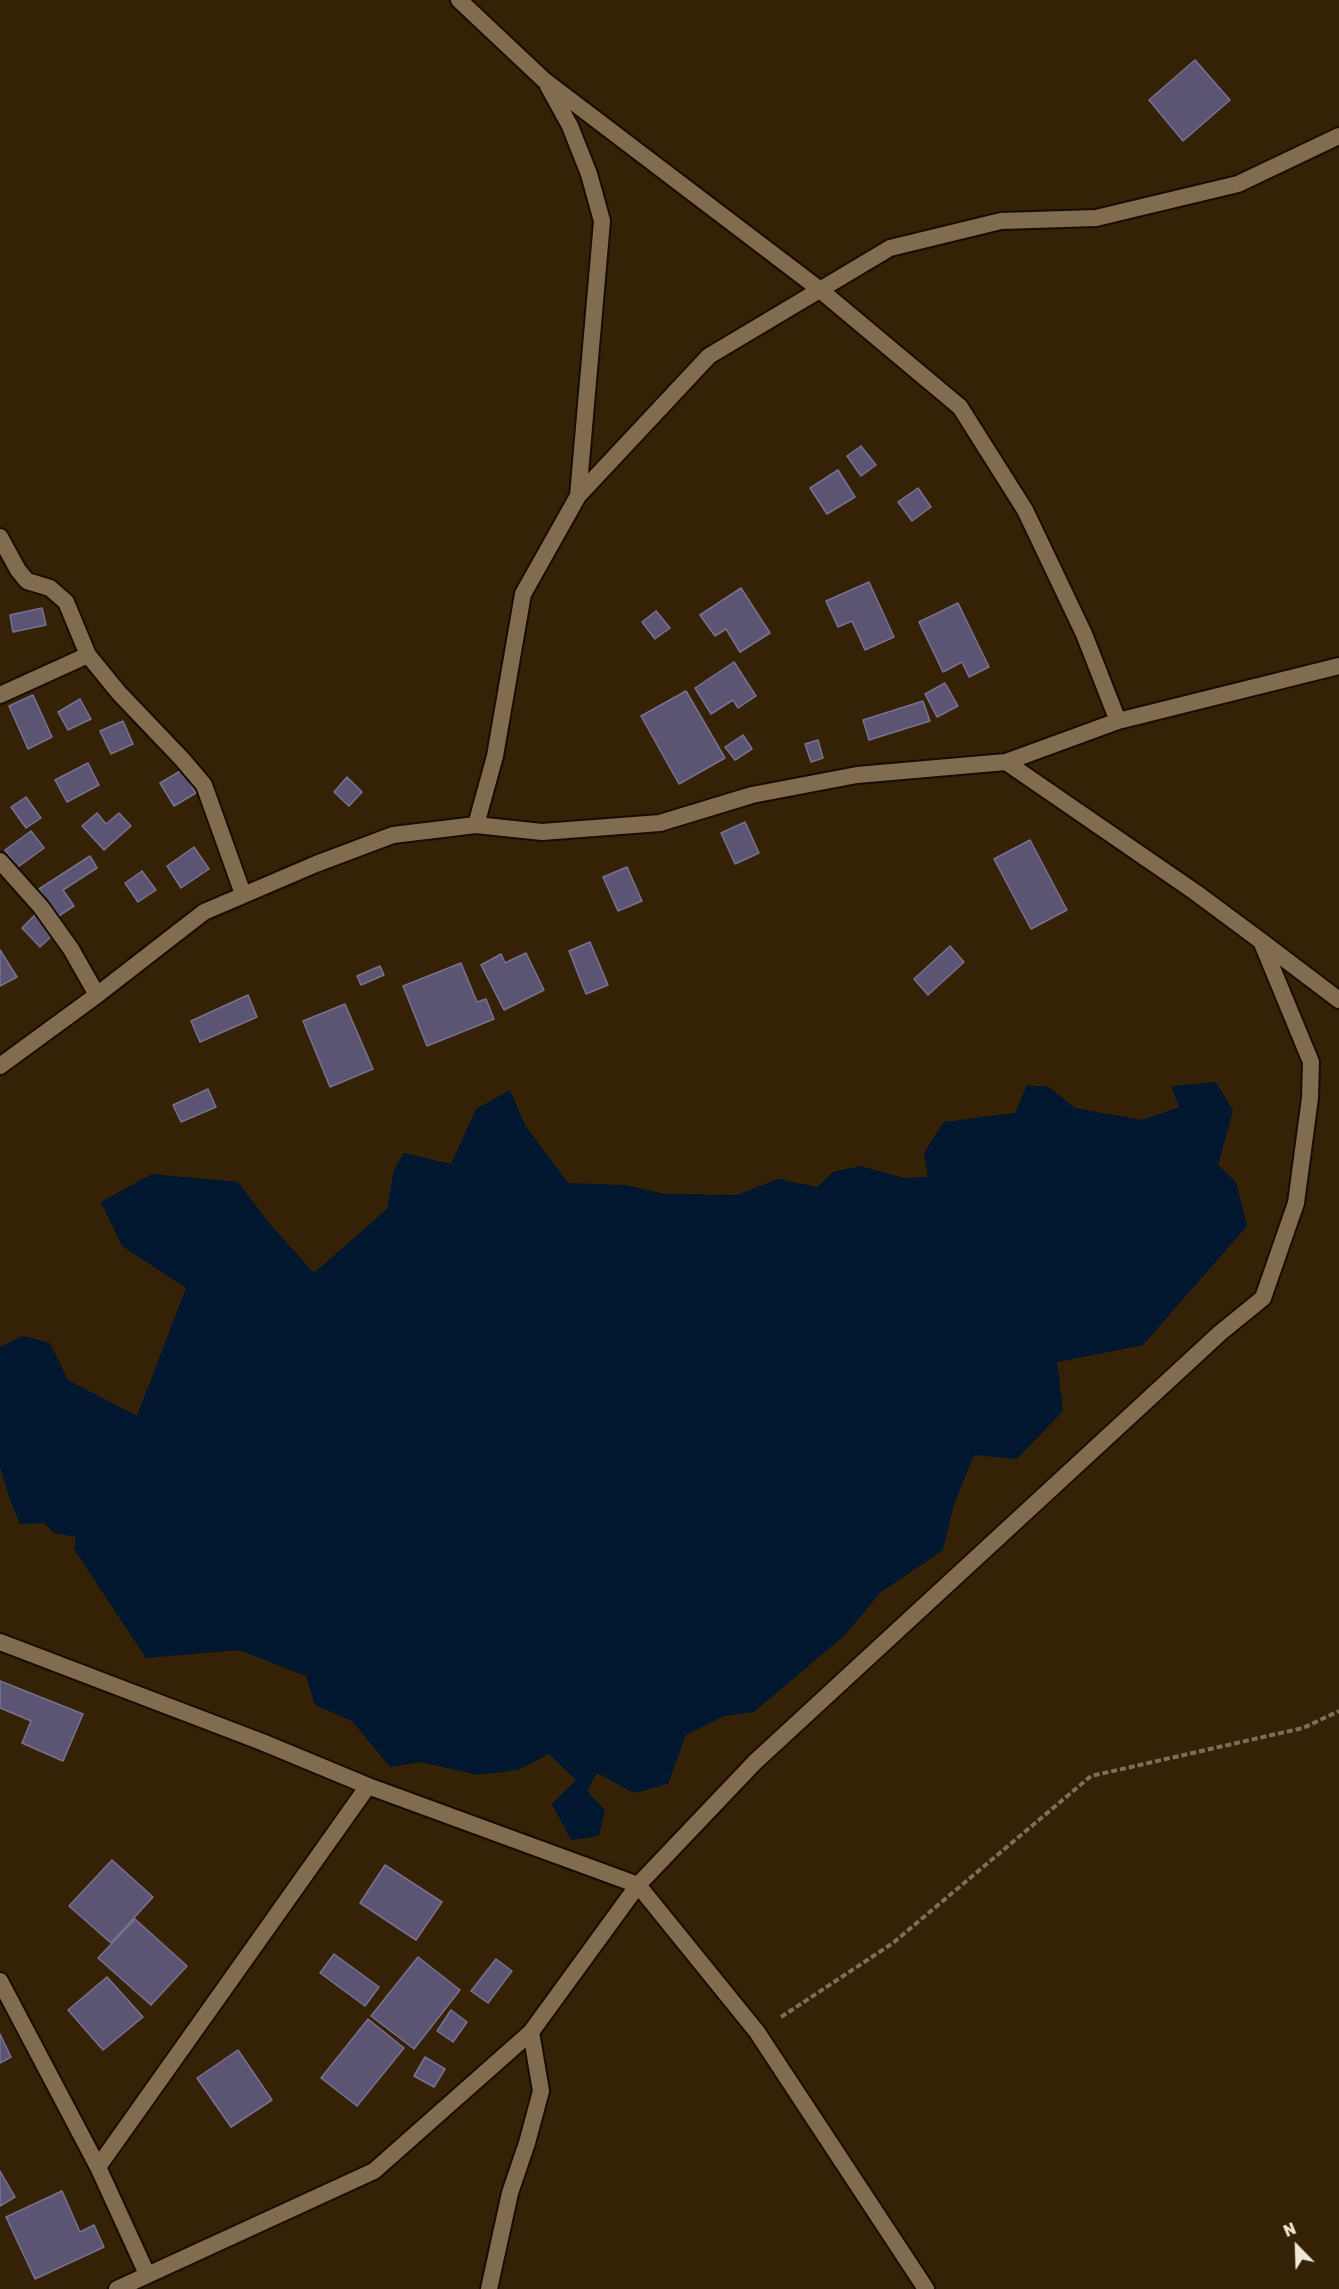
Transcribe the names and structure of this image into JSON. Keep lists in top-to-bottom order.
{
  "north": "top left"
}
